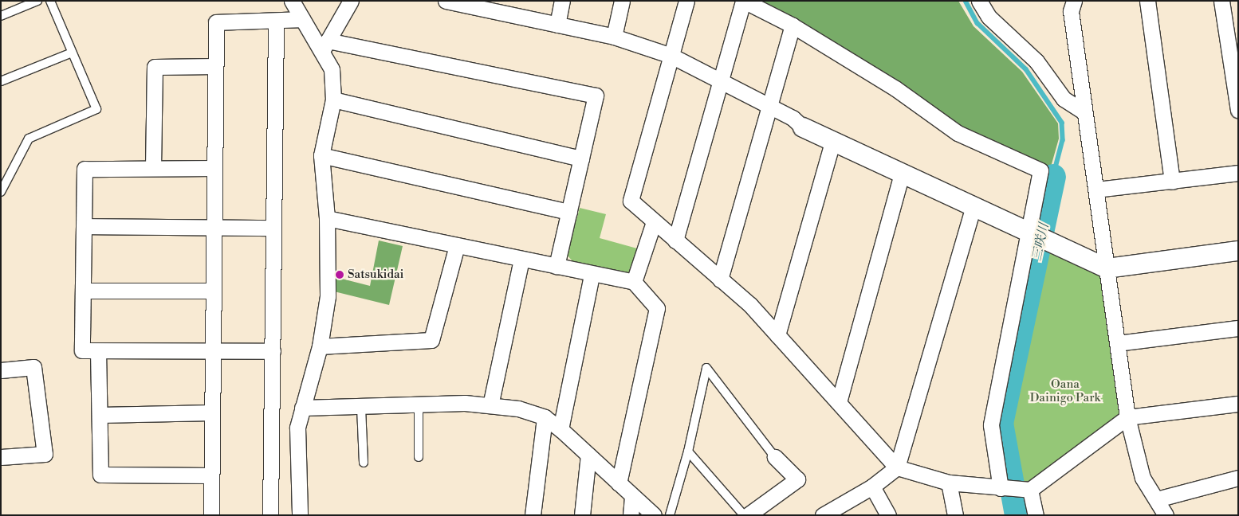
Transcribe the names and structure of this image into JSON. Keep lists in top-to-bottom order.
{
  "water": ["三咲川"],
  "parks": ["Oana Dainigo Park"],
  "places": ["Satsukidai"]
}
